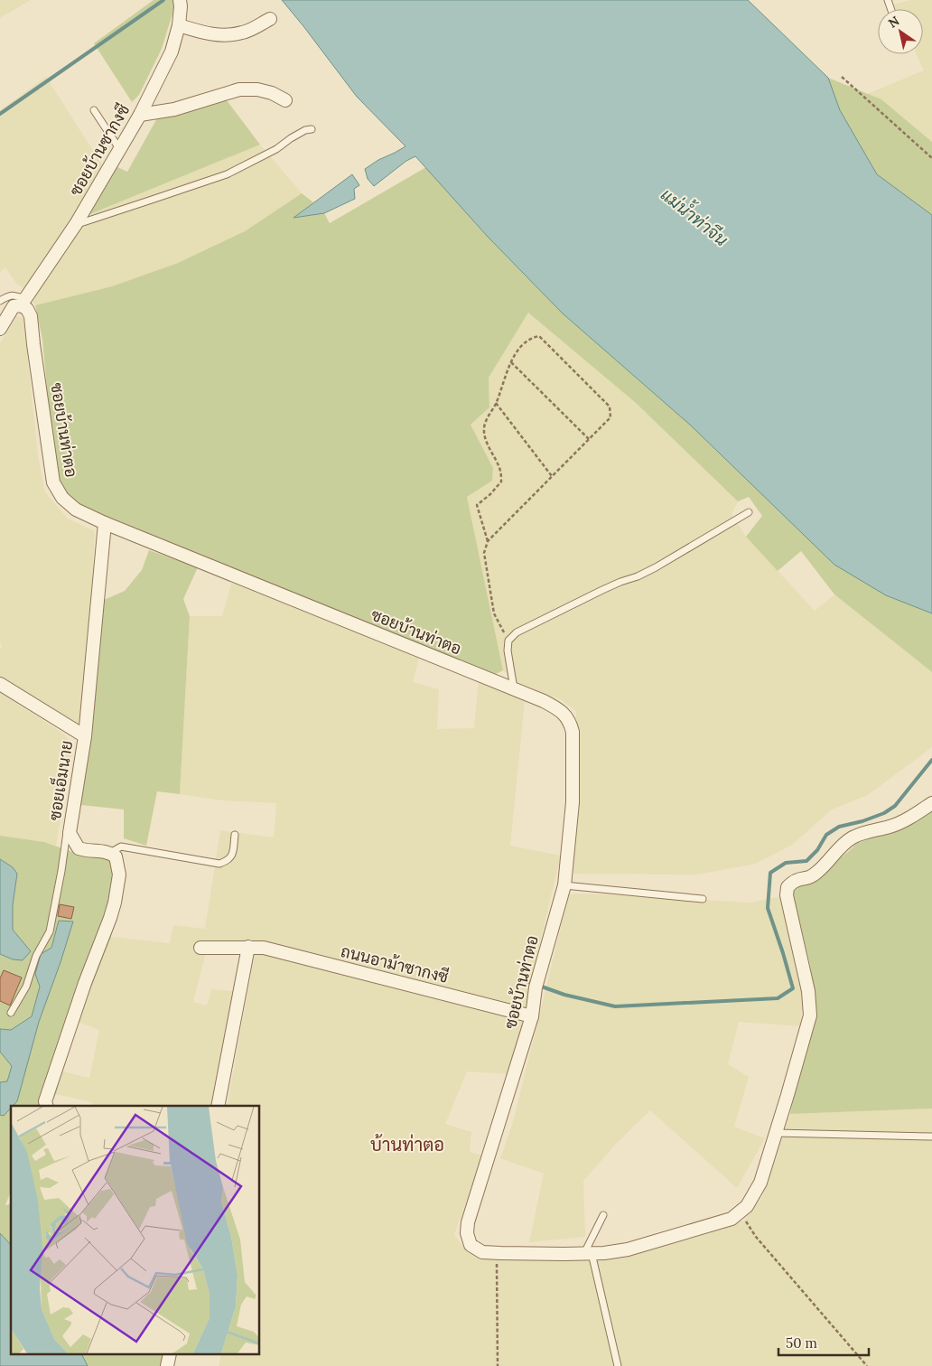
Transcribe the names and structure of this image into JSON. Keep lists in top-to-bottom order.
{
  "streets": {
    "street": [
      "ซอยบ้านซากงซี",
      "ซอยบ้านท่าตอ",
      "ซอยเอ็มนาย",
      "ถนนอาม้าซากงซี"
    ]
  },
  "crossings": [
    ["ซอยบ้านซากงซี", "ซอยบ้านท่าตอ"],
    ["ซอยบ้านท่าตอ", "ซอยเอ็มนาย"],
    ["ซอยบ้านท่าตอ", "ถนนอาม้าซากงซี"]
  ],
  "districts": ["บ้านท่าตอ"],
  "water": ["แม่น้ำท่าจีน"],
  "scale_bar": "50 m",
  "north": "top left"
}
